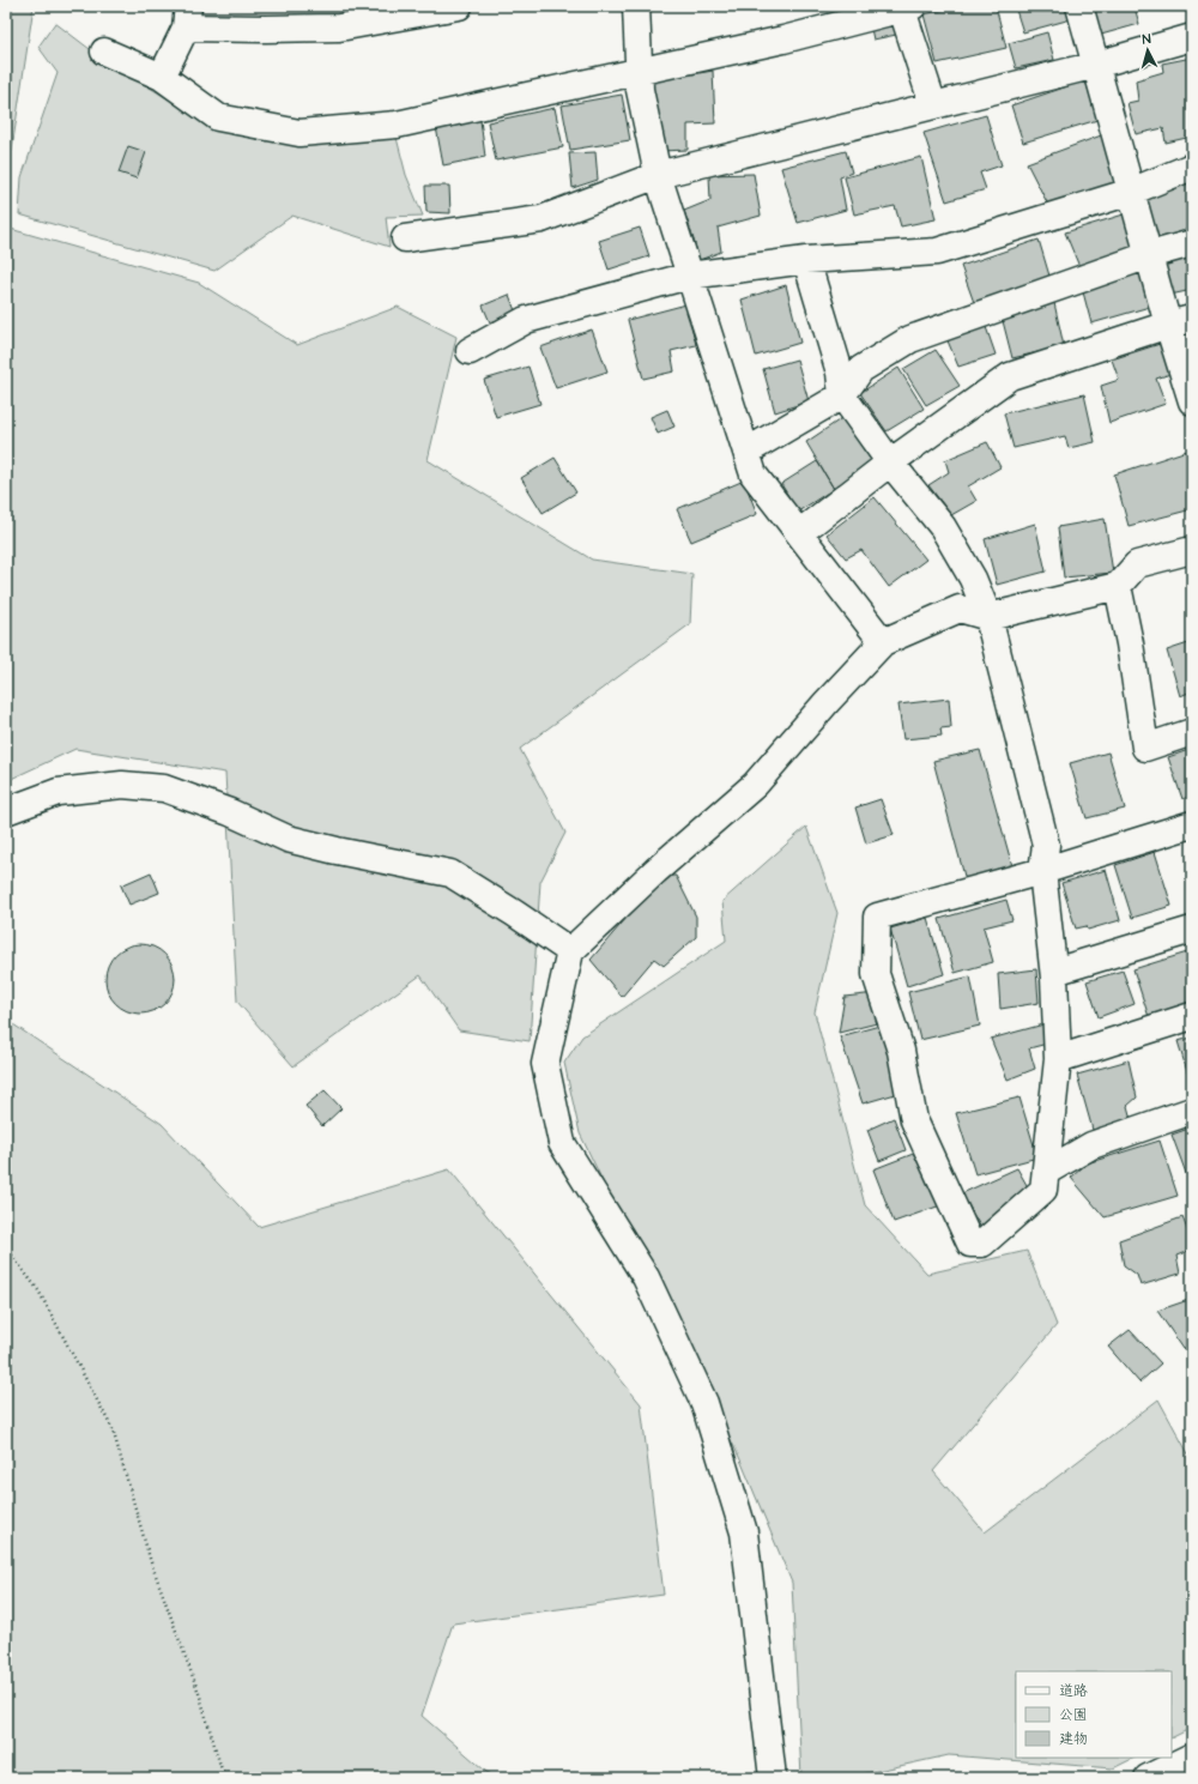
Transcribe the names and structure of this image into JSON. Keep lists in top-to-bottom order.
{
  "legend": ["道路", "公園", "建物"],
  "north": "top"
}
